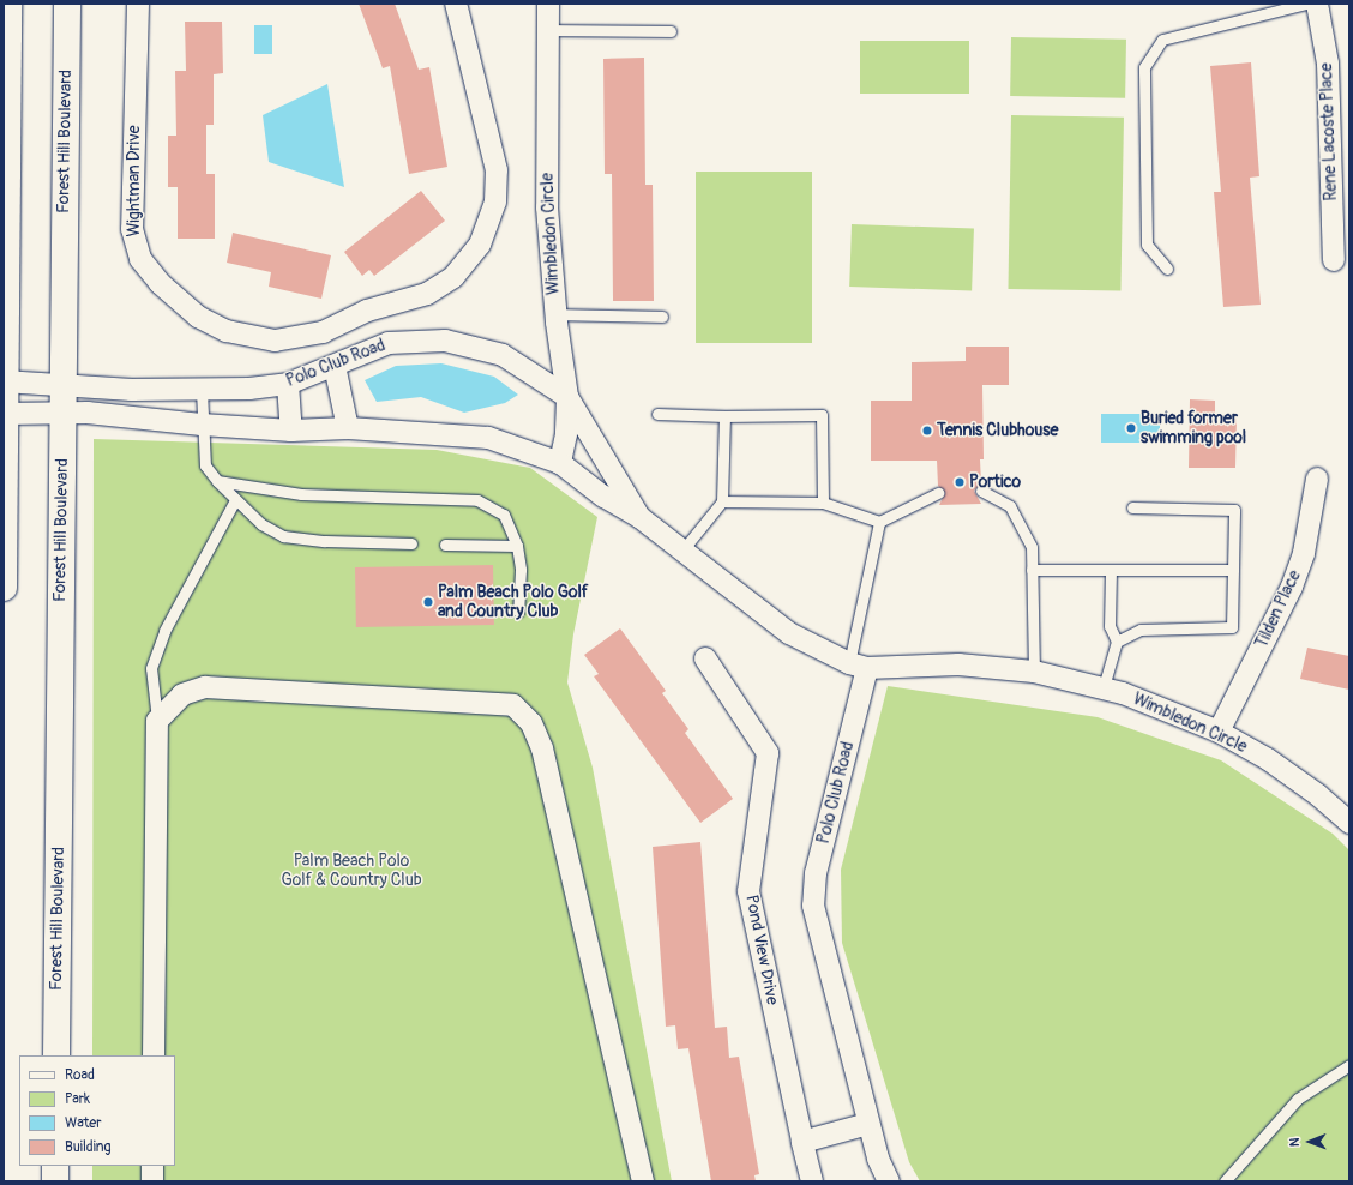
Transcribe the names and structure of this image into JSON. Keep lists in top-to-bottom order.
{
  "streets": {
    "main road": ["Forest Hill Boulevard"],
    "street": [
      "Rene Lacoste Place",
      "Wightman Drive",
      "Wimbledon Circle",
      "Polo Club Road",
      "Tilden Place",
      "Pond View Drive"
    ]
  },
  "crossings": [
    ["Forest Hill Boulevard", "Polo Club Road"],
    ["Wimbledon Circle", "Polo Club Road"],
    ["Wimbledon Circle", "Tilden Place"]
  ],
  "parks": ["Palm Beach Polo Golf & Country Club"],
  "places": [
    "Buried former swimming pool",
    "Tennis Clubhouse",
    "Portico",
    "Palm Beach Polo Golf and Country Club"
  ],
  "legend": [
    "Road",
    "Park",
    "Water",
    "Building"
  ],
  "north": "left"
}
